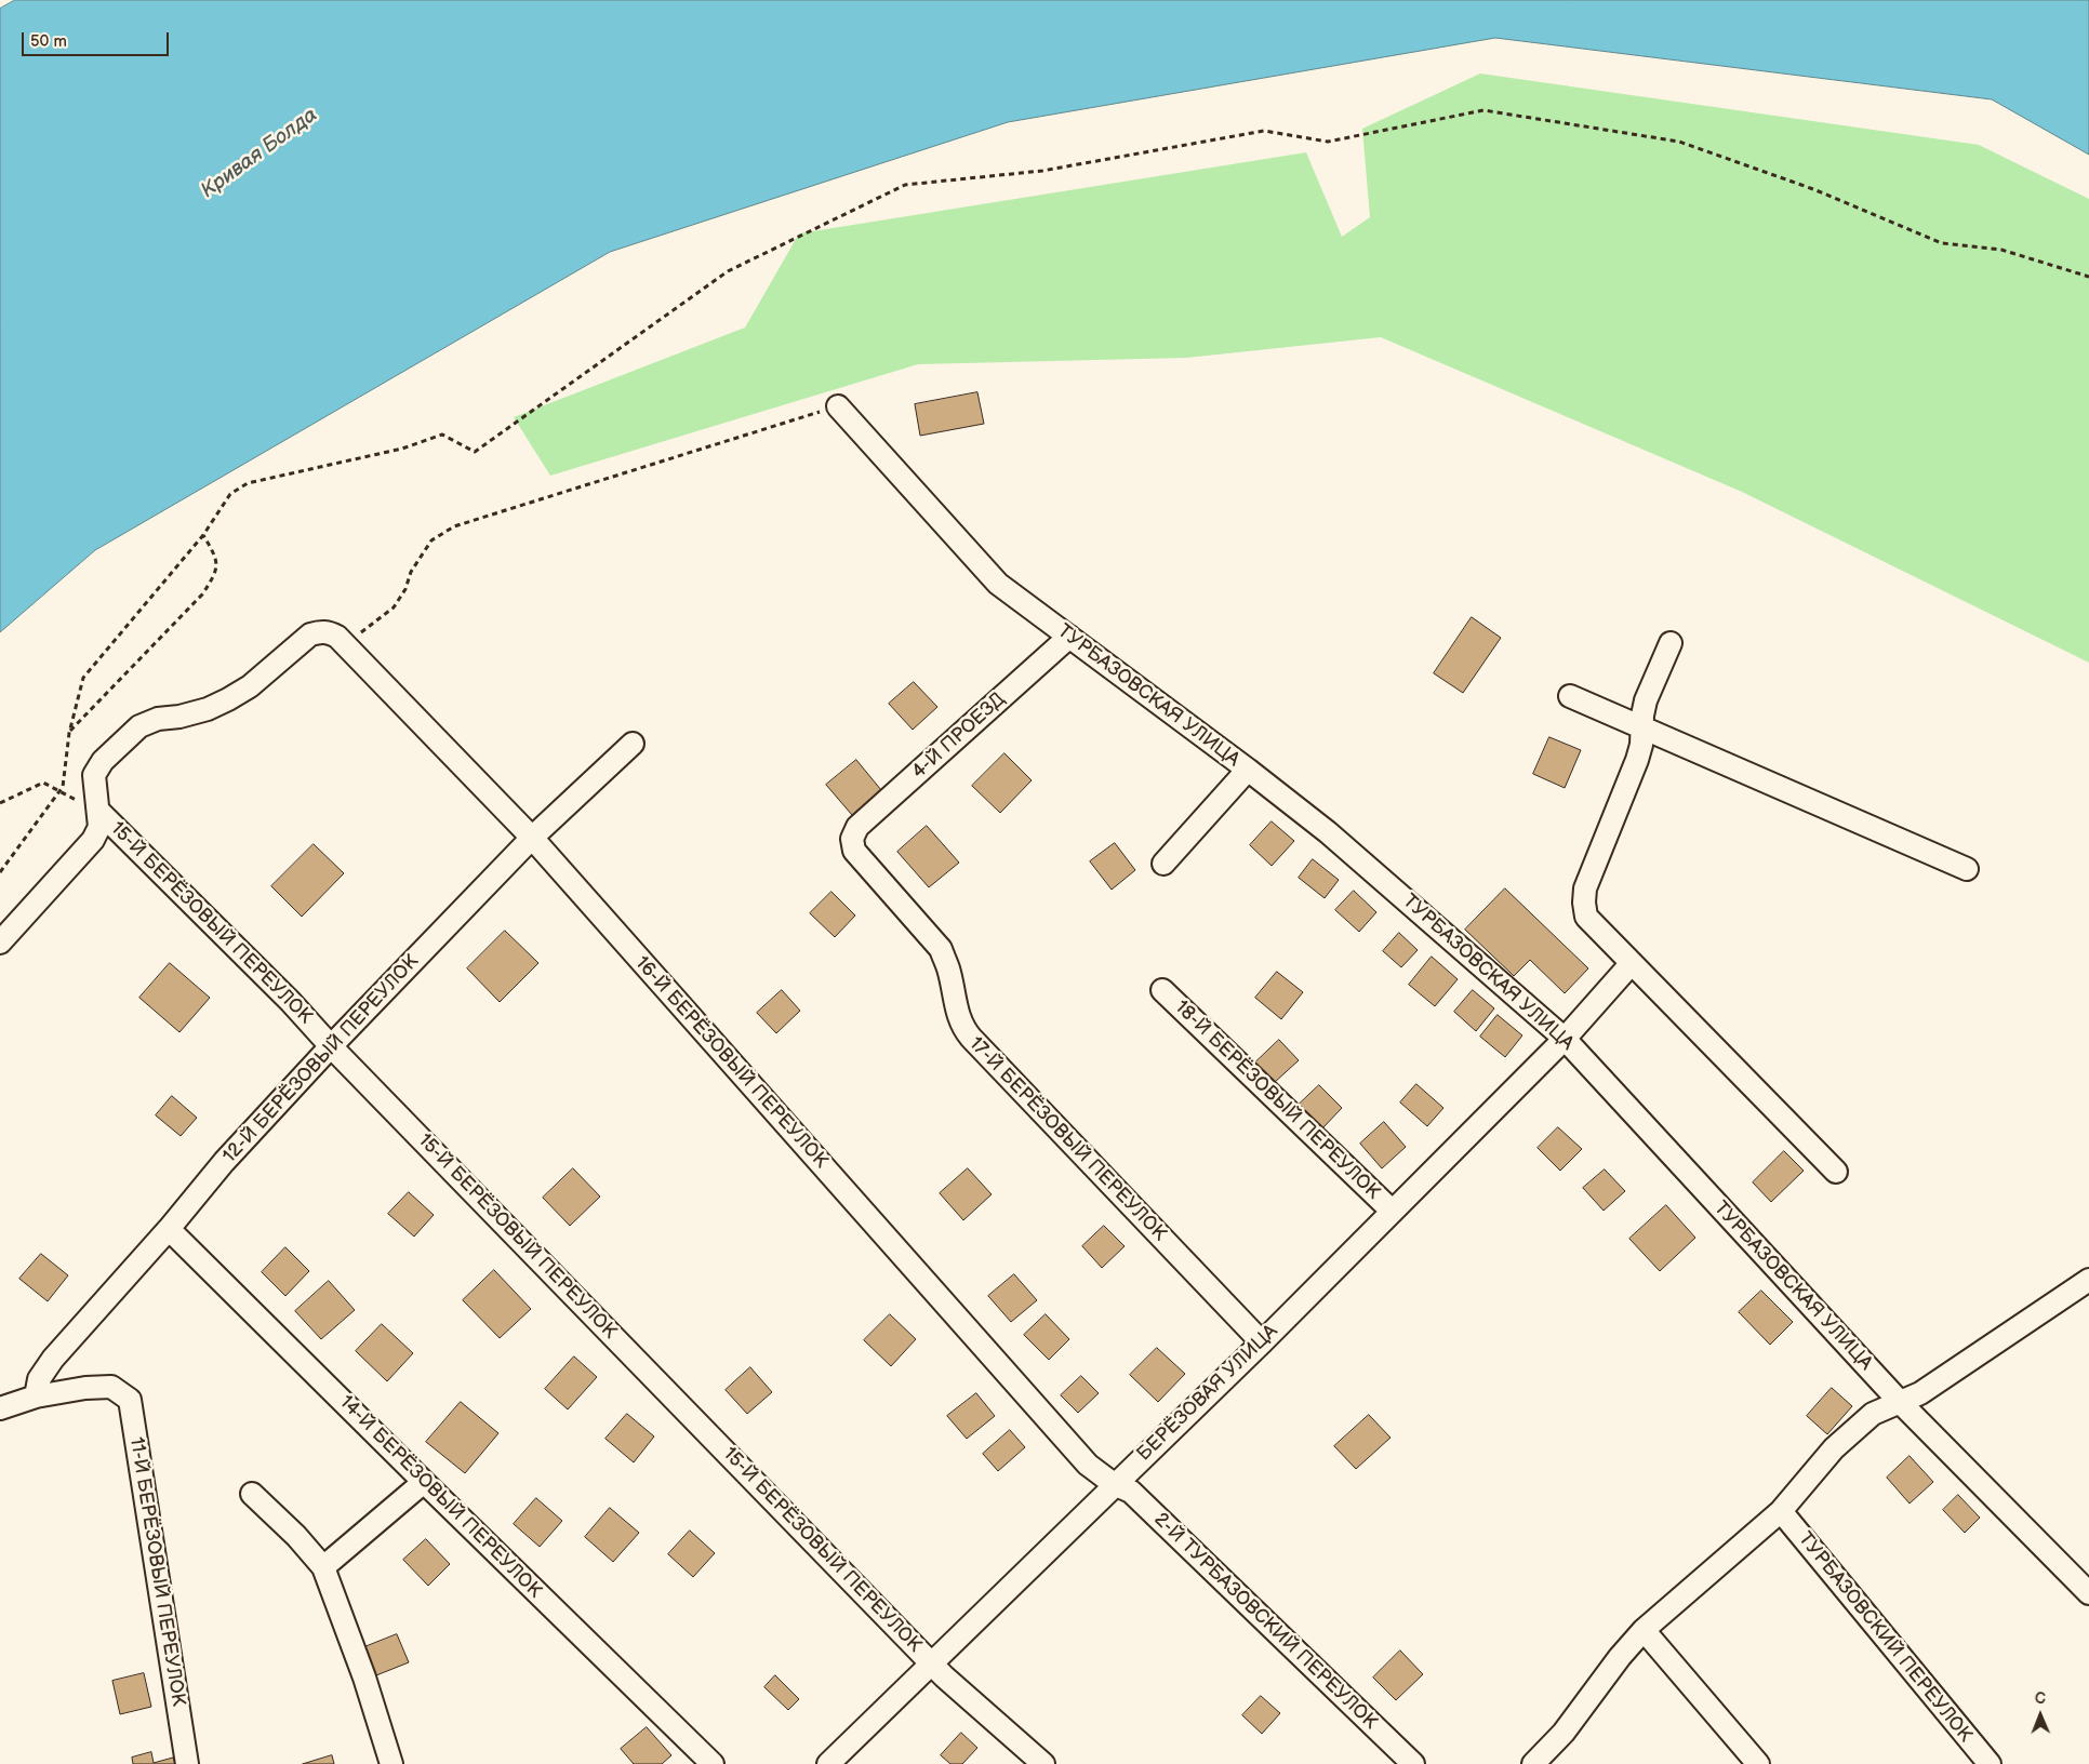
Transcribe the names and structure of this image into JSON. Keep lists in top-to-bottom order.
{
  "streets": {
    "street": [
      "ТУРБАЗОВСКАЯ УЛИЦА",
      "4-Й ПРОЕЗД",
      "15-Й БЕРЁЗОВЫЙ ПЕРЕУЛОК",
      "12-Й БЕРЁЗОВЫЙ ПЕРЕУЛОК",
      "16-Й БЕРЁЗОВЫЙ ПЕРЕУЛОК",
      "18-Й БЕРЁЗОВЫЙ ПЕРЕУЛОК",
      "17-Й БЕРЁЗОВЫЙ ПЕРЕУЛОК",
      "БЕРЁЗОВАЯ УЛИЦА",
      "14-Й БЕРЁЗОВЫЙ ПЕРЕУЛОК",
      "11-Й БЕРЁЗОВЫЙ ПЕРЕУЛОК",
      "2-Й ТУРБАЗОВСКИЙ ПЕРЕУЛОК",
      "ТУРБАЗОВСКИЙ ПЕРЕУЛОК"
    ]
  },
  "crossings": [
    ["ТУРБАЗОВСКАЯ УЛИЦА", "4-Й ПРОЕЗД"],
    ["ТУРБАЗОВСКАЯ УЛИЦА", "БЕРЁЗОВАЯ УЛИЦА"],
    ["4-Й ПРОЕЗД", "17-Й БЕРЁЗОВЫЙ ПЕРЕУЛОК"],
    ["15-Й БЕРЁЗОВЫЙ ПЕРЕУЛОК", "12-Й БЕРЁЗОВЫЙ ПЕРЕУЛОК"],
    ["15-Й БЕРЁЗОВЫЙ ПЕРЕУЛОК", "16-Й БЕРЁЗОВЫЙ ПЕРЕУЛОК"],
    ["15-Й БЕРЁЗОВЫЙ ПЕРЕУЛОК", "БЕРЁЗОВАЯ УЛИЦА"],
    ["12-Й БЕРЁЗОВЫЙ ПЕРЕУЛОК", "16-Й БЕРЁЗОВЫЙ ПЕРЕУЛОК"],
    ["12-Й БЕРЁЗОВЫЙ ПЕРЕУЛОК", "14-Й БЕРЁЗОВЫЙ ПЕРЕУЛОК"],
    ["12-Й БЕРЁЗОВЫЙ ПЕРЕУЛОК", "11-Й БЕРЁЗОВЫЙ ПЕРЕУЛОК"],
    ["16-Й БЕРЁЗОВЫЙ ПЕРЕУЛОК", "БЕРЁЗОВАЯ УЛИЦА"],
    ["16-Й БЕРЁЗОВЫЙ ПЕРЕУЛОК", "2-Й ТУРБАЗОВСКИЙ ПЕРЕУЛОК"],
    ["18-Й БЕРЁЗОВЫЙ ПЕРЕУЛОК", "БЕРЁЗОВАЯ УЛИЦА"],
    ["17-Й БЕРЁЗОВЫЙ ПЕРЕУЛОК", "БЕРЁЗОВАЯ УЛИЦА"],
    ["БЕРЁЗОВАЯ УЛИЦА", "2-Й ТУРБАЗОВСКИЙ ПЕРЕУЛОК"]
  ],
  "water": ["Кривая Болда"],
  "scale_bar": "50 m",
  "north": "top"
}
